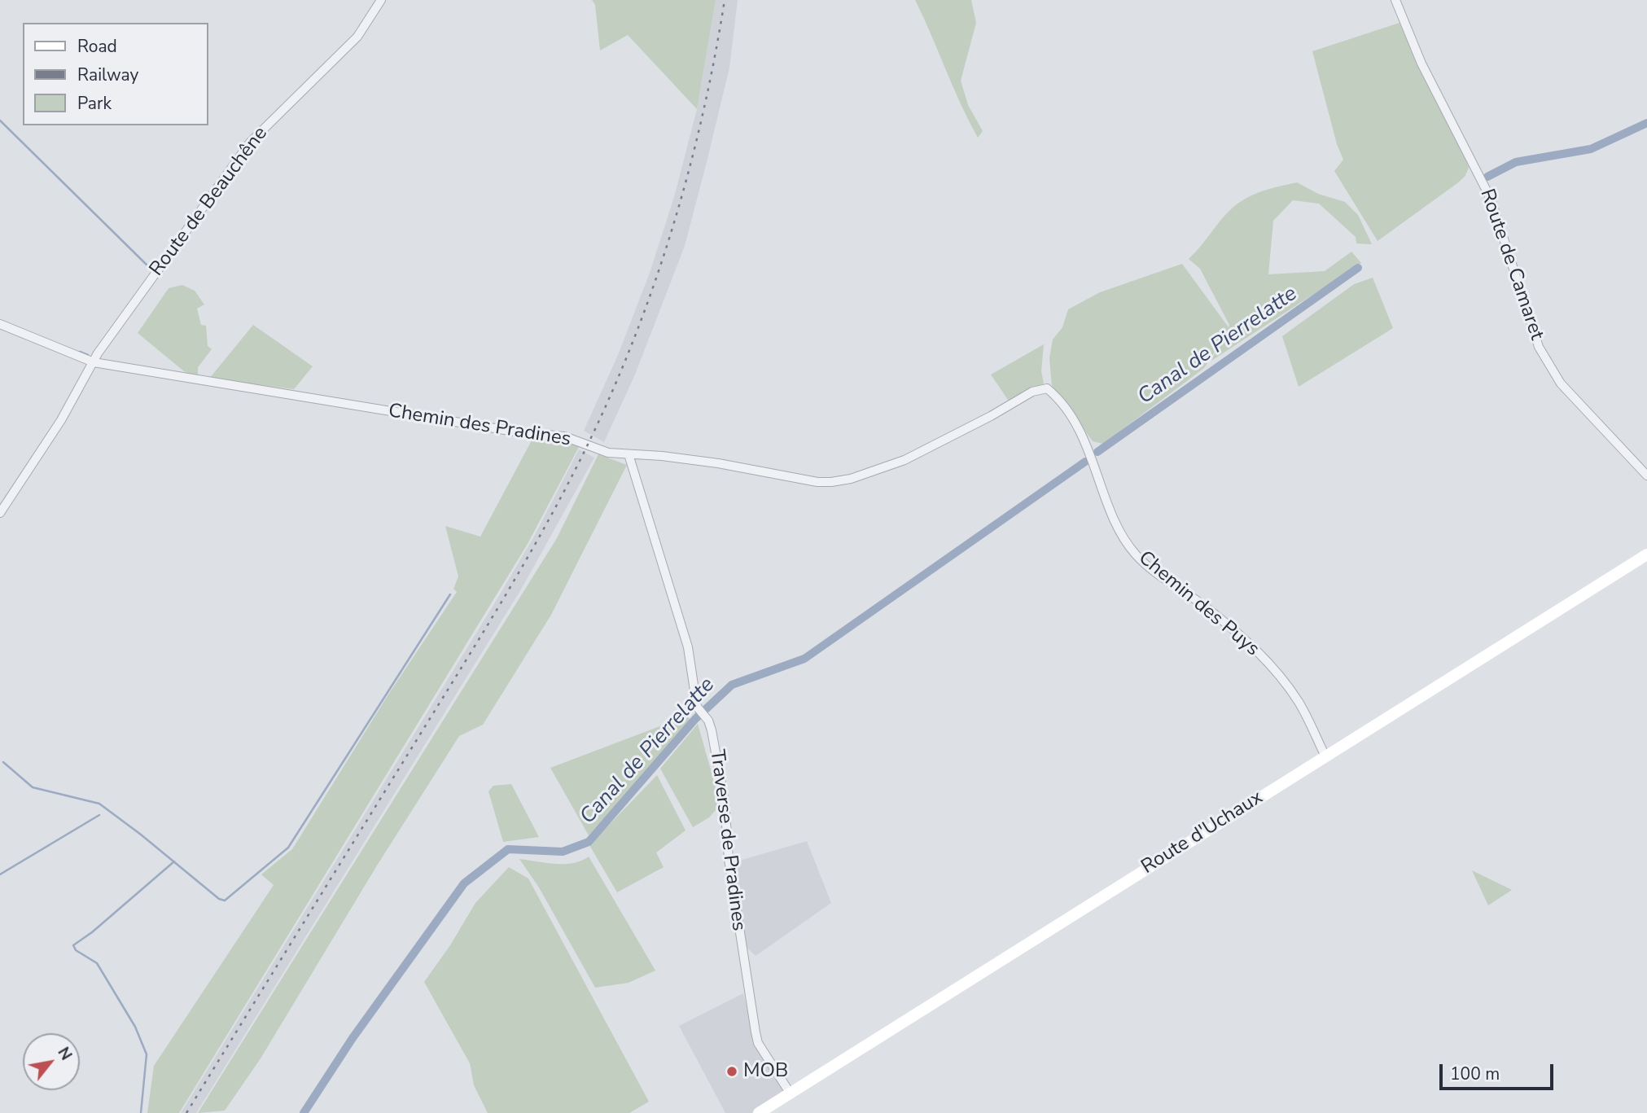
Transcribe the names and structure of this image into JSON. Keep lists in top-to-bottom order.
{
  "streets": {
    "main road": ["Route d'Uchaux"],
    "street": [
      "Route de Beauchêne",
      "Route de Camaret",
      "Chemin des Pradines",
      "Chemin des Puys",
      "Traverse de Pradines"
    ]
  },
  "crossings": [
    ["Route de Beauchêne", "Chemin des Pradines"],
    ["Chemin des Pradines", "Chemin des Puys"],
    ["Chemin des Pradines", "Traverse de Pradines"],
    ["Chemin des Puys", "Route d'Uchaux"],
    ["Route d'Uchaux", "Traverse de Pradines"]
  ],
  "water": ["Canal de Pierrelatte"],
  "places": ["MOB"],
  "legend": ["Road", "Railway", "Park"],
  "scale_bar": "100 m",
  "north": "top right"
}
